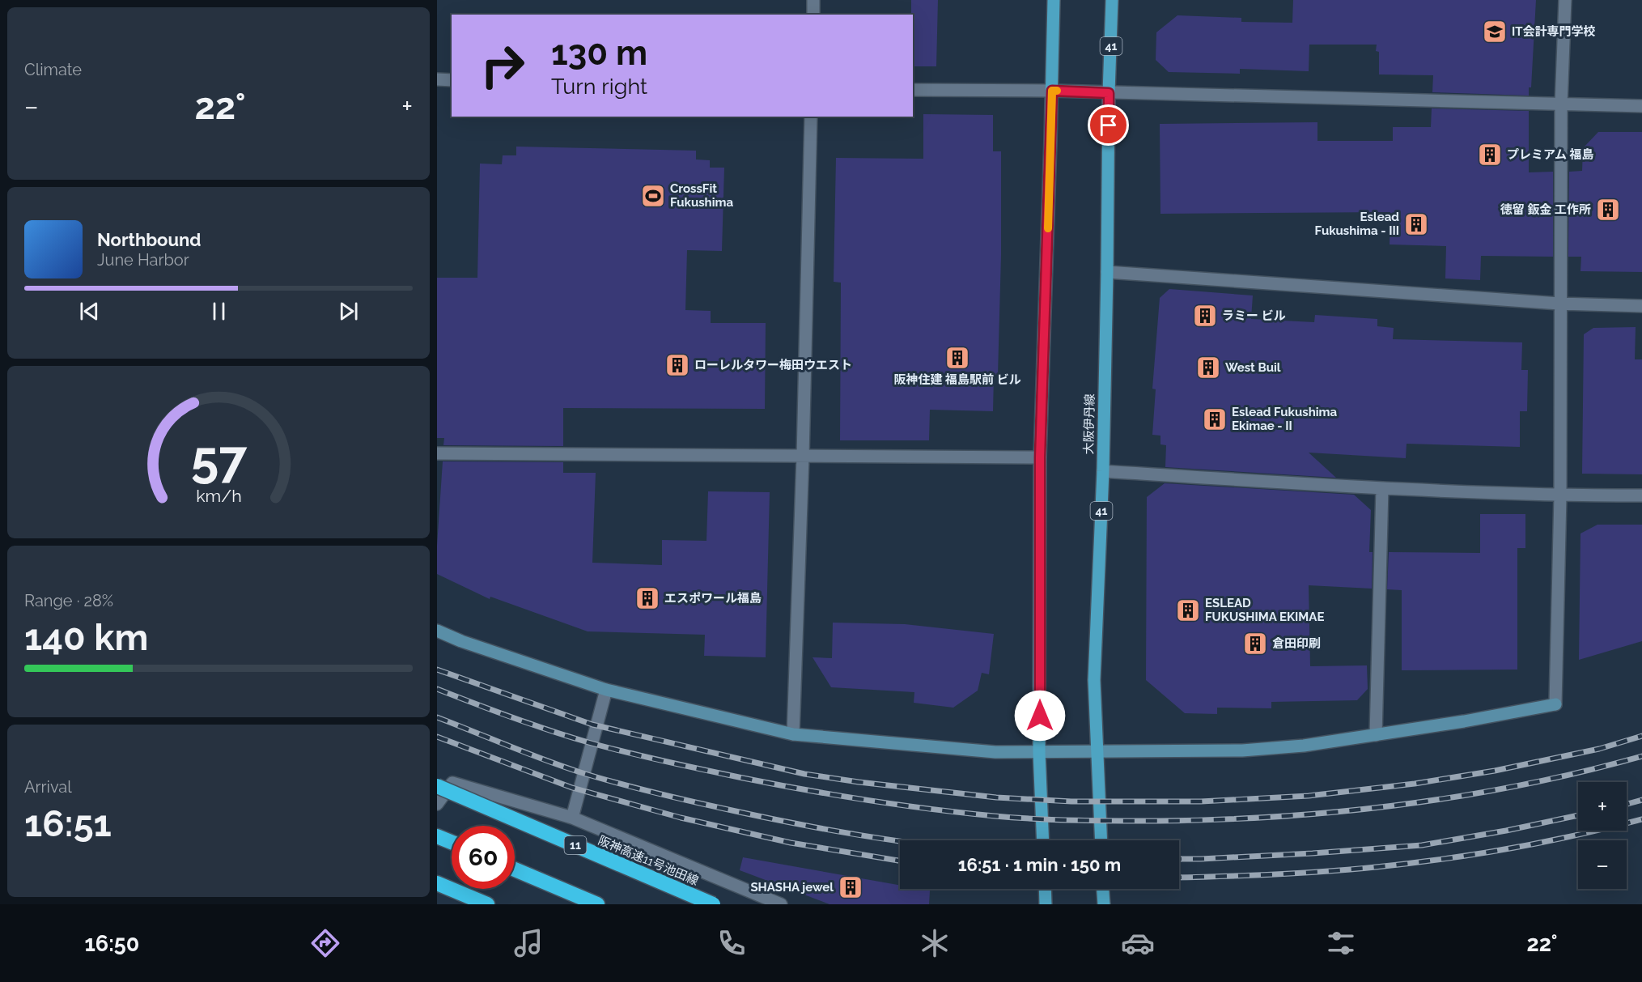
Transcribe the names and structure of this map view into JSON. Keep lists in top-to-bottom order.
{
  "streets": {
    "highway": ["11", "阪神高速11号池田線"],
    "main road": ["41", "大阪伊丹線"]
  },
  "places": {
    "school or university": ["IT会計専門学校"],
    "building": [
      "プレミアム 福島",
      "徳留 鈑金 工作所",
      "Eslead Fukushima - III",
      "ラミー ビル",
      "阪神住建 福島駅前 ビル",
      "ローレルタワー梅田ウエスト",
      "West Buil",
      "Eslead Fukushima Ekimae - II",
      "エスポワール福島",
      "ESLEAD FUKUSHIMA EKIMAE",
      "倉田印刷",
      "SHASHA jewel"
    ],
    "sports": ["CrossFit Fukushima"]
  },
  "page": {
    "tile": [
      "Climate",
      ["Range · 28%", "140 km"],
      ["Arrival", "16:51"]
    ],
    "turn": ["130 m", "Turn right"],
    "heat": ["−", "22°", "+"],
    "song": ["Northbound", "June Harbor"],
    "map_buttons": ["+", "−"],
    "limit": "60",
    "trip": "16:51 · 1 min · 150 m",
    "tabs": ["16:50", "22°"],
    "gauge": ["57", "km/h"]
  }
}
